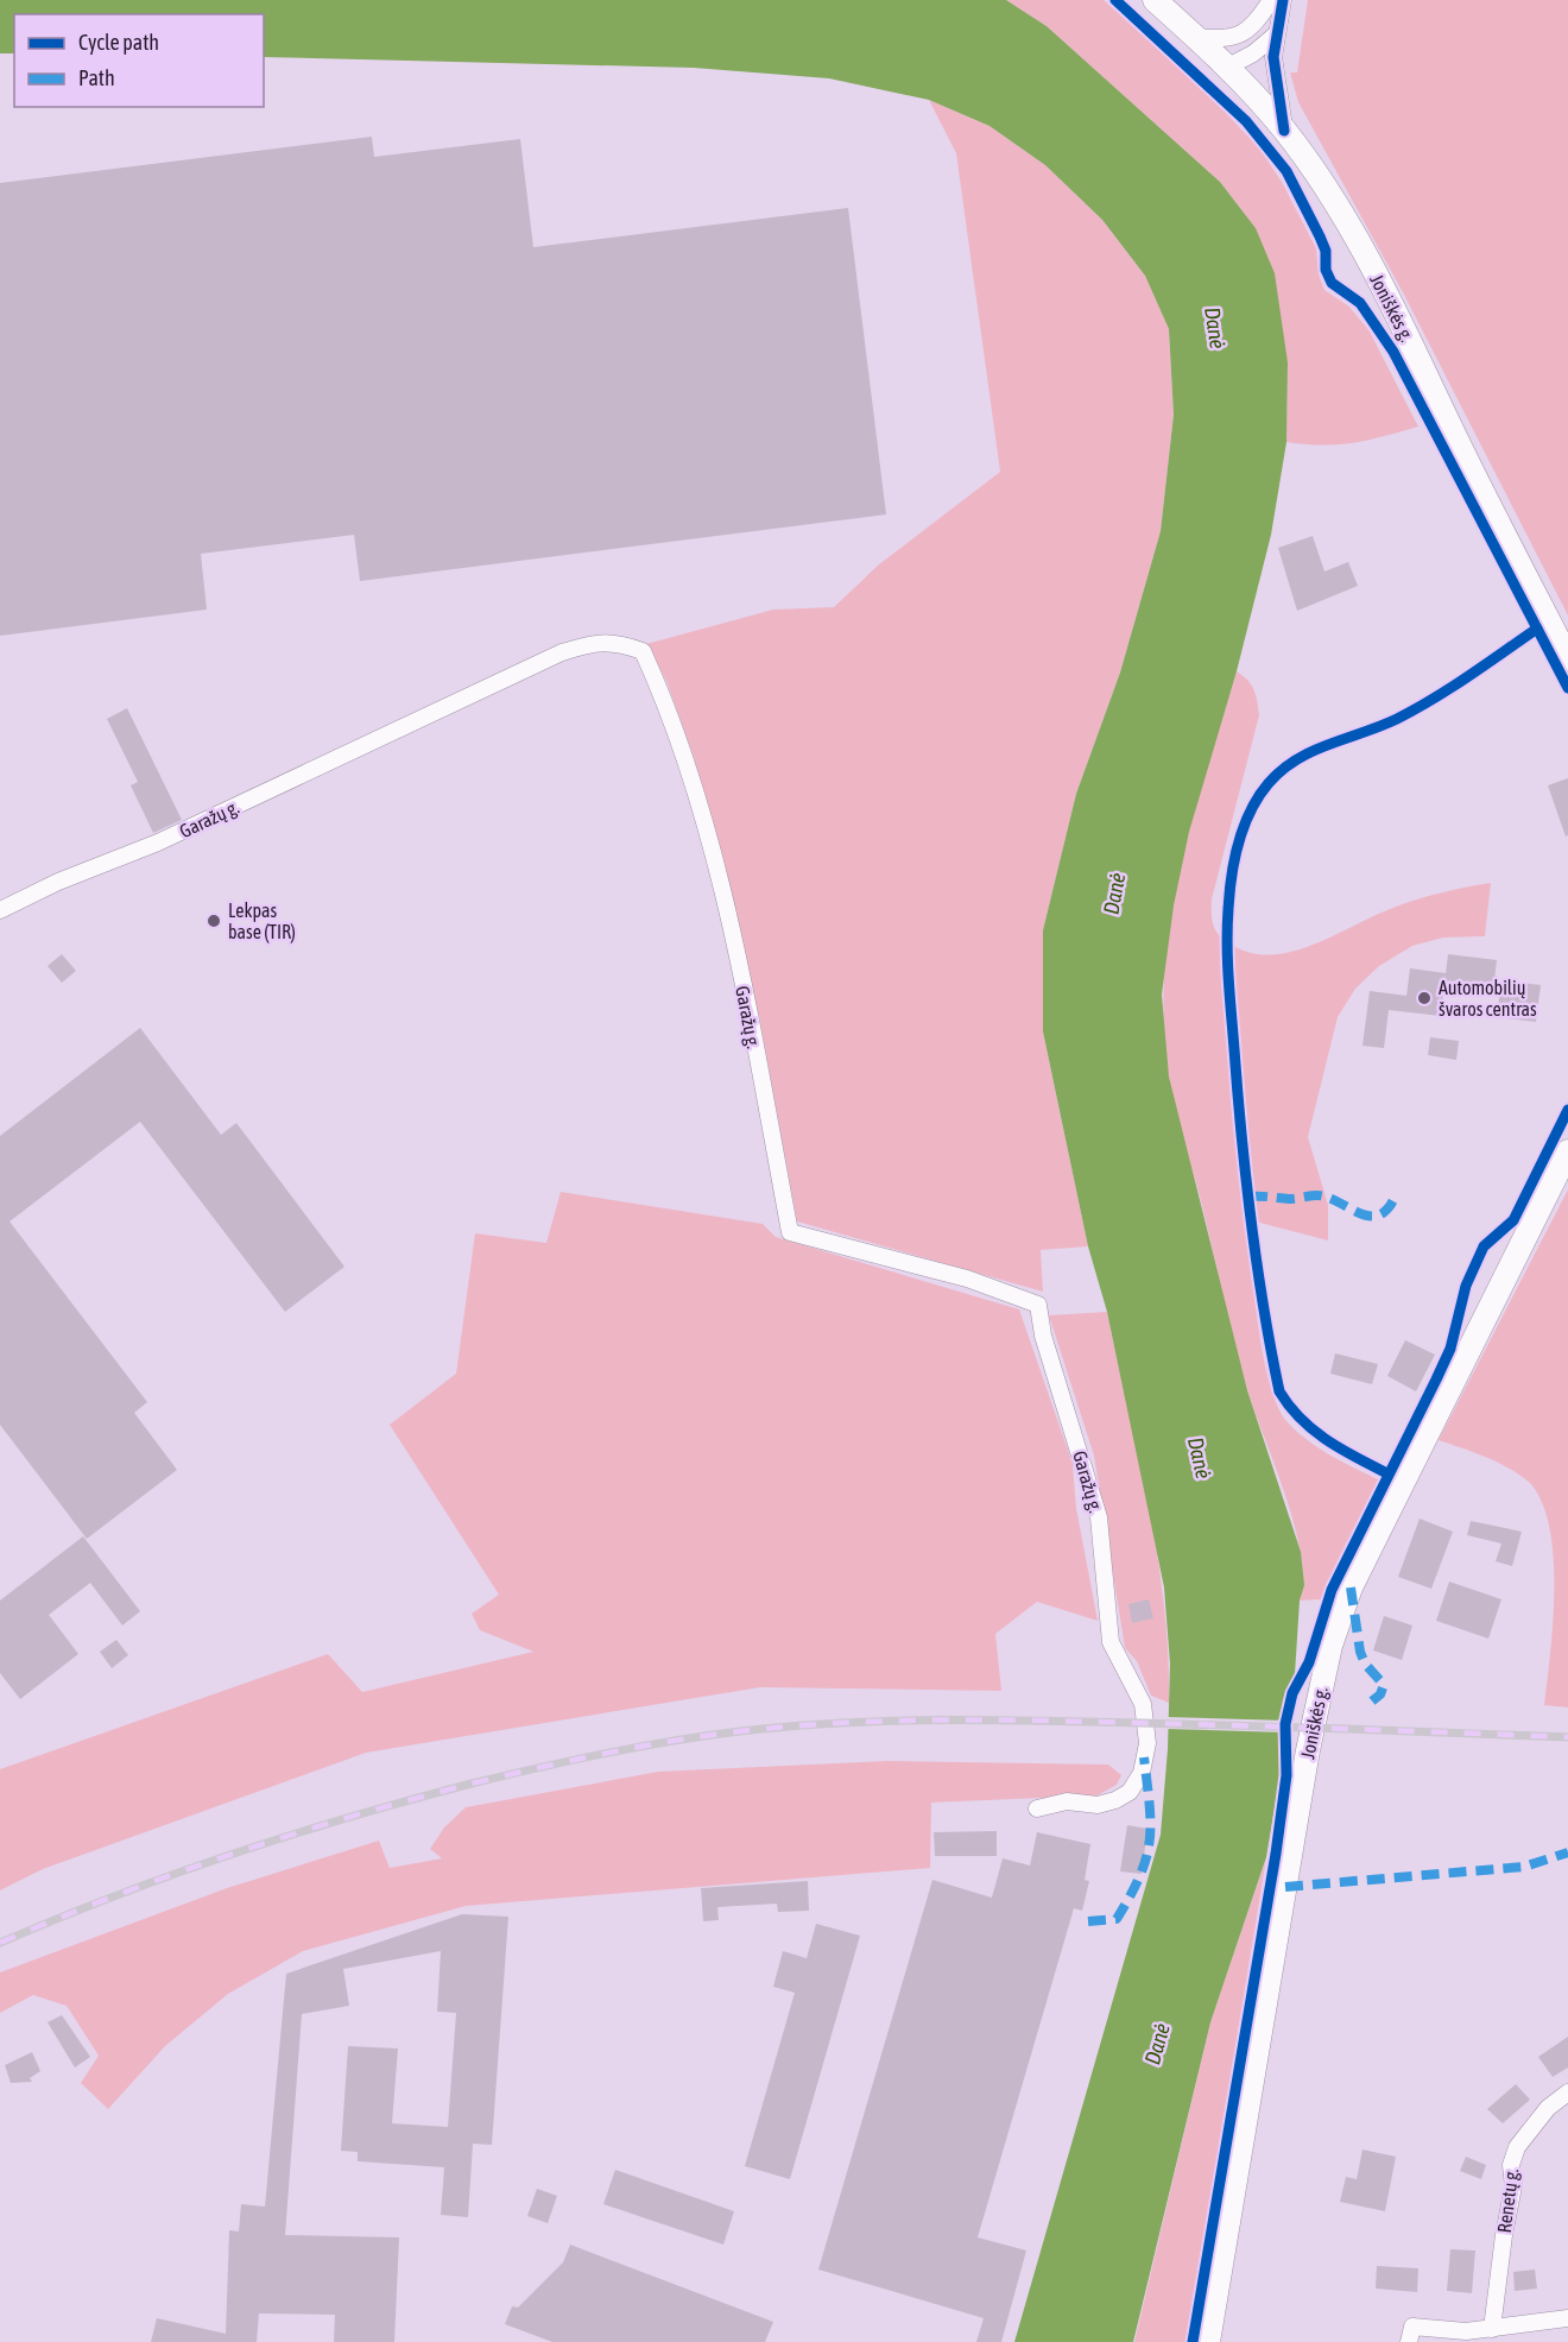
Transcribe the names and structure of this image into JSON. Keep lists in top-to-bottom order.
{
  "streets": {
    "main road": ["Joniškės g."],
    "street": ["Garažų g.", "Renetų g."]
  },
  "water": ["Danė"],
  "places": ["Lekpas base (TIR)", "Automobilių švaros centras"],
  "legend": ["Cycle path", "Path"]
}
